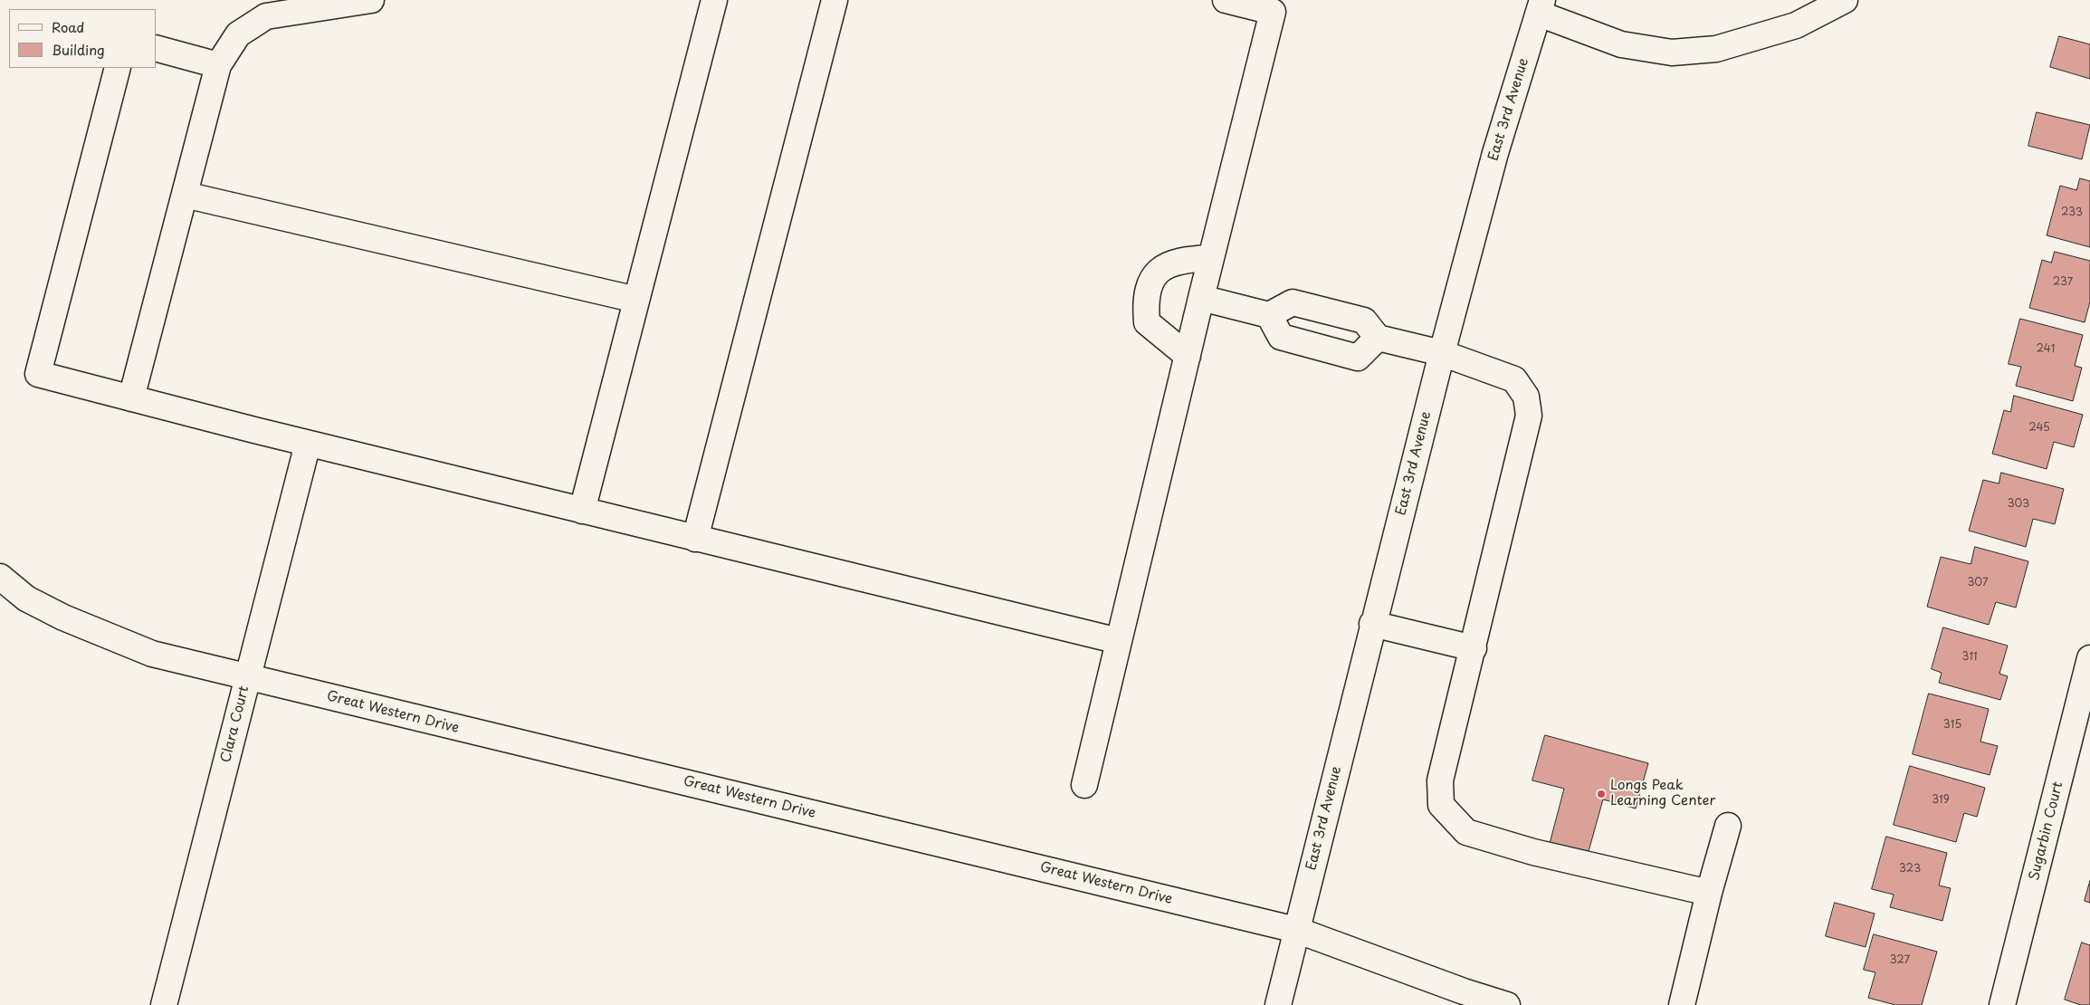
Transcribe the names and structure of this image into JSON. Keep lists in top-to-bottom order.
{
  "streets": {
    "street": [
      "East 3rd Avenue",
      "Great Western Drive",
      "Clara Court",
      "Sugarbin Court"
    ]
  },
  "crossings": [
    ["East 3rd Avenue", "Great Western Drive"],
    ["Great Western Drive", "Clara Court"]
  ],
  "places": ["Longs Peak Learning Center"],
  "house_numbers": [
    "233",
    "237",
    "241",
    "245",
    "303",
    "307",
    "311",
    "315",
    "319",
    "323",
    "327"
  ],
  "legend": ["Road", "Building"]
}
